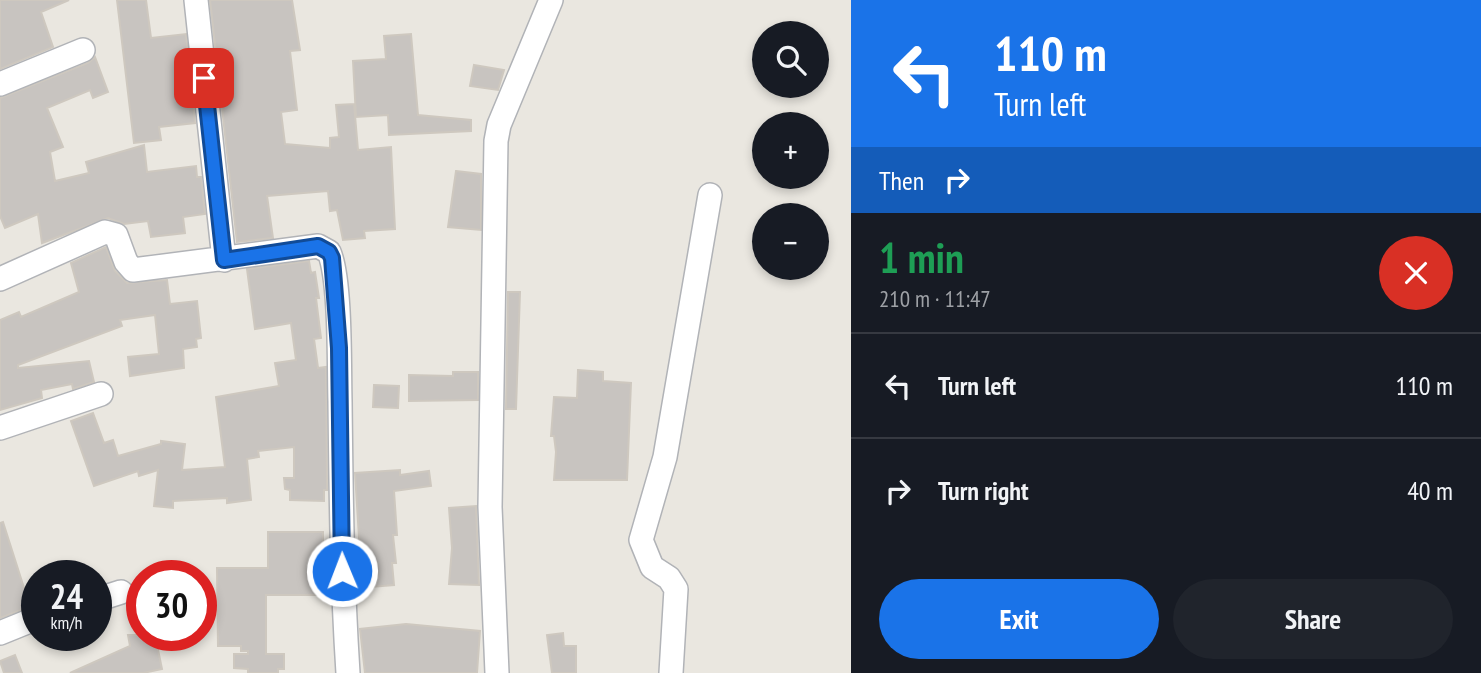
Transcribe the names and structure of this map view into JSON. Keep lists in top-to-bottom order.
{
  "page": {
    "turn": ["110 m", "Turn left"],
    "map_buttons": ["+", "−"],
    "then": "Then",
    "heading": ["1 min", "210 m · 11:47"],
    "list": [
      {
        "name": "Turn left",
        "value": "110 m"
      },
      {
        "name": "Turn right",
        "value": "40 m"
      }
    ],
    "speed": "24 km/h",
    "limit": "30",
    "buttons": ["Exit", "Share"]
  }
}
